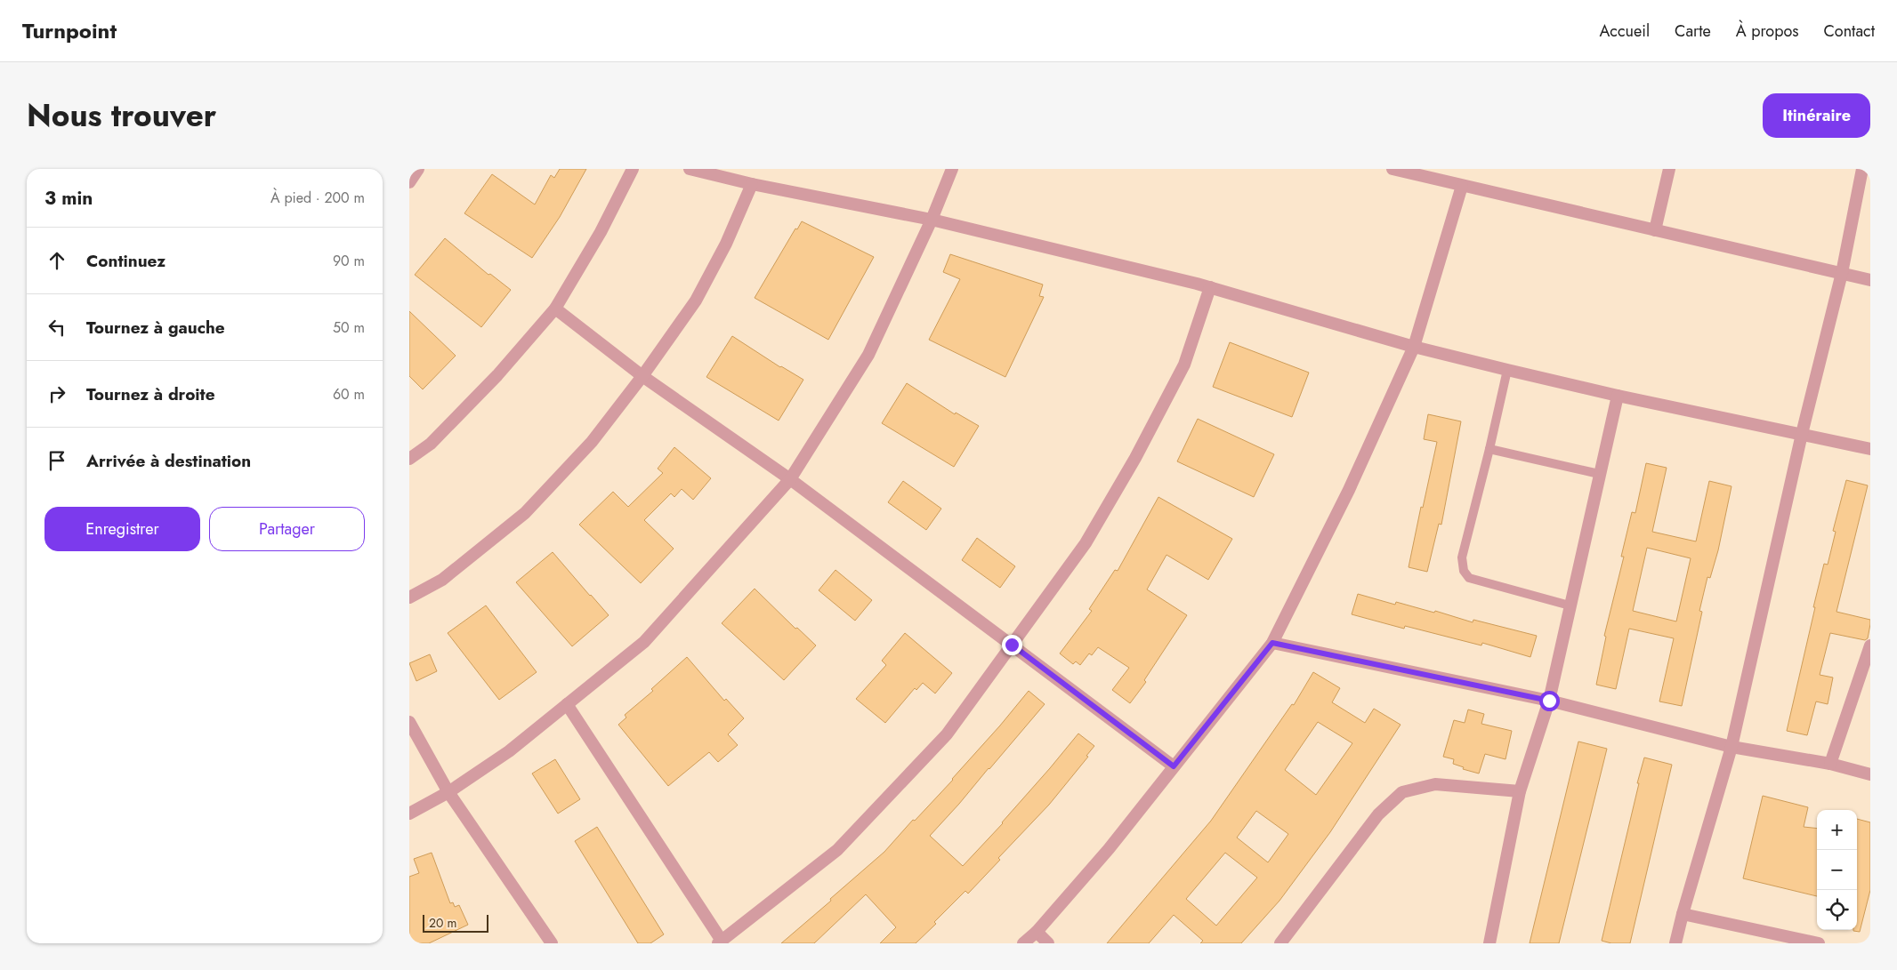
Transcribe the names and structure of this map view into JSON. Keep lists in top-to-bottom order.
{
  "scale_bar": "20 m",
  "page": {
    "header": "Turnpoint",
    "nav": [
      "Accueil",
      "Carte",
      "À propos",
      "Contact"
    ],
    "title": "Nous trouver",
    "buttons": [
      "Itinéraire",
      ["Enregistrer", "Partager"]
    ],
    "heading": ["3 min", "À pied · 200 m"],
    "list": [
      ["Continuez", "90 m"],
      ["Tournez à gauche", "50 m"],
      ["Tournez à droite", "60 m"],
      "Arrivée à destination"
    ],
    "map_buttons": ["+", "−"],
    "scale": "20 m"
  }
}
